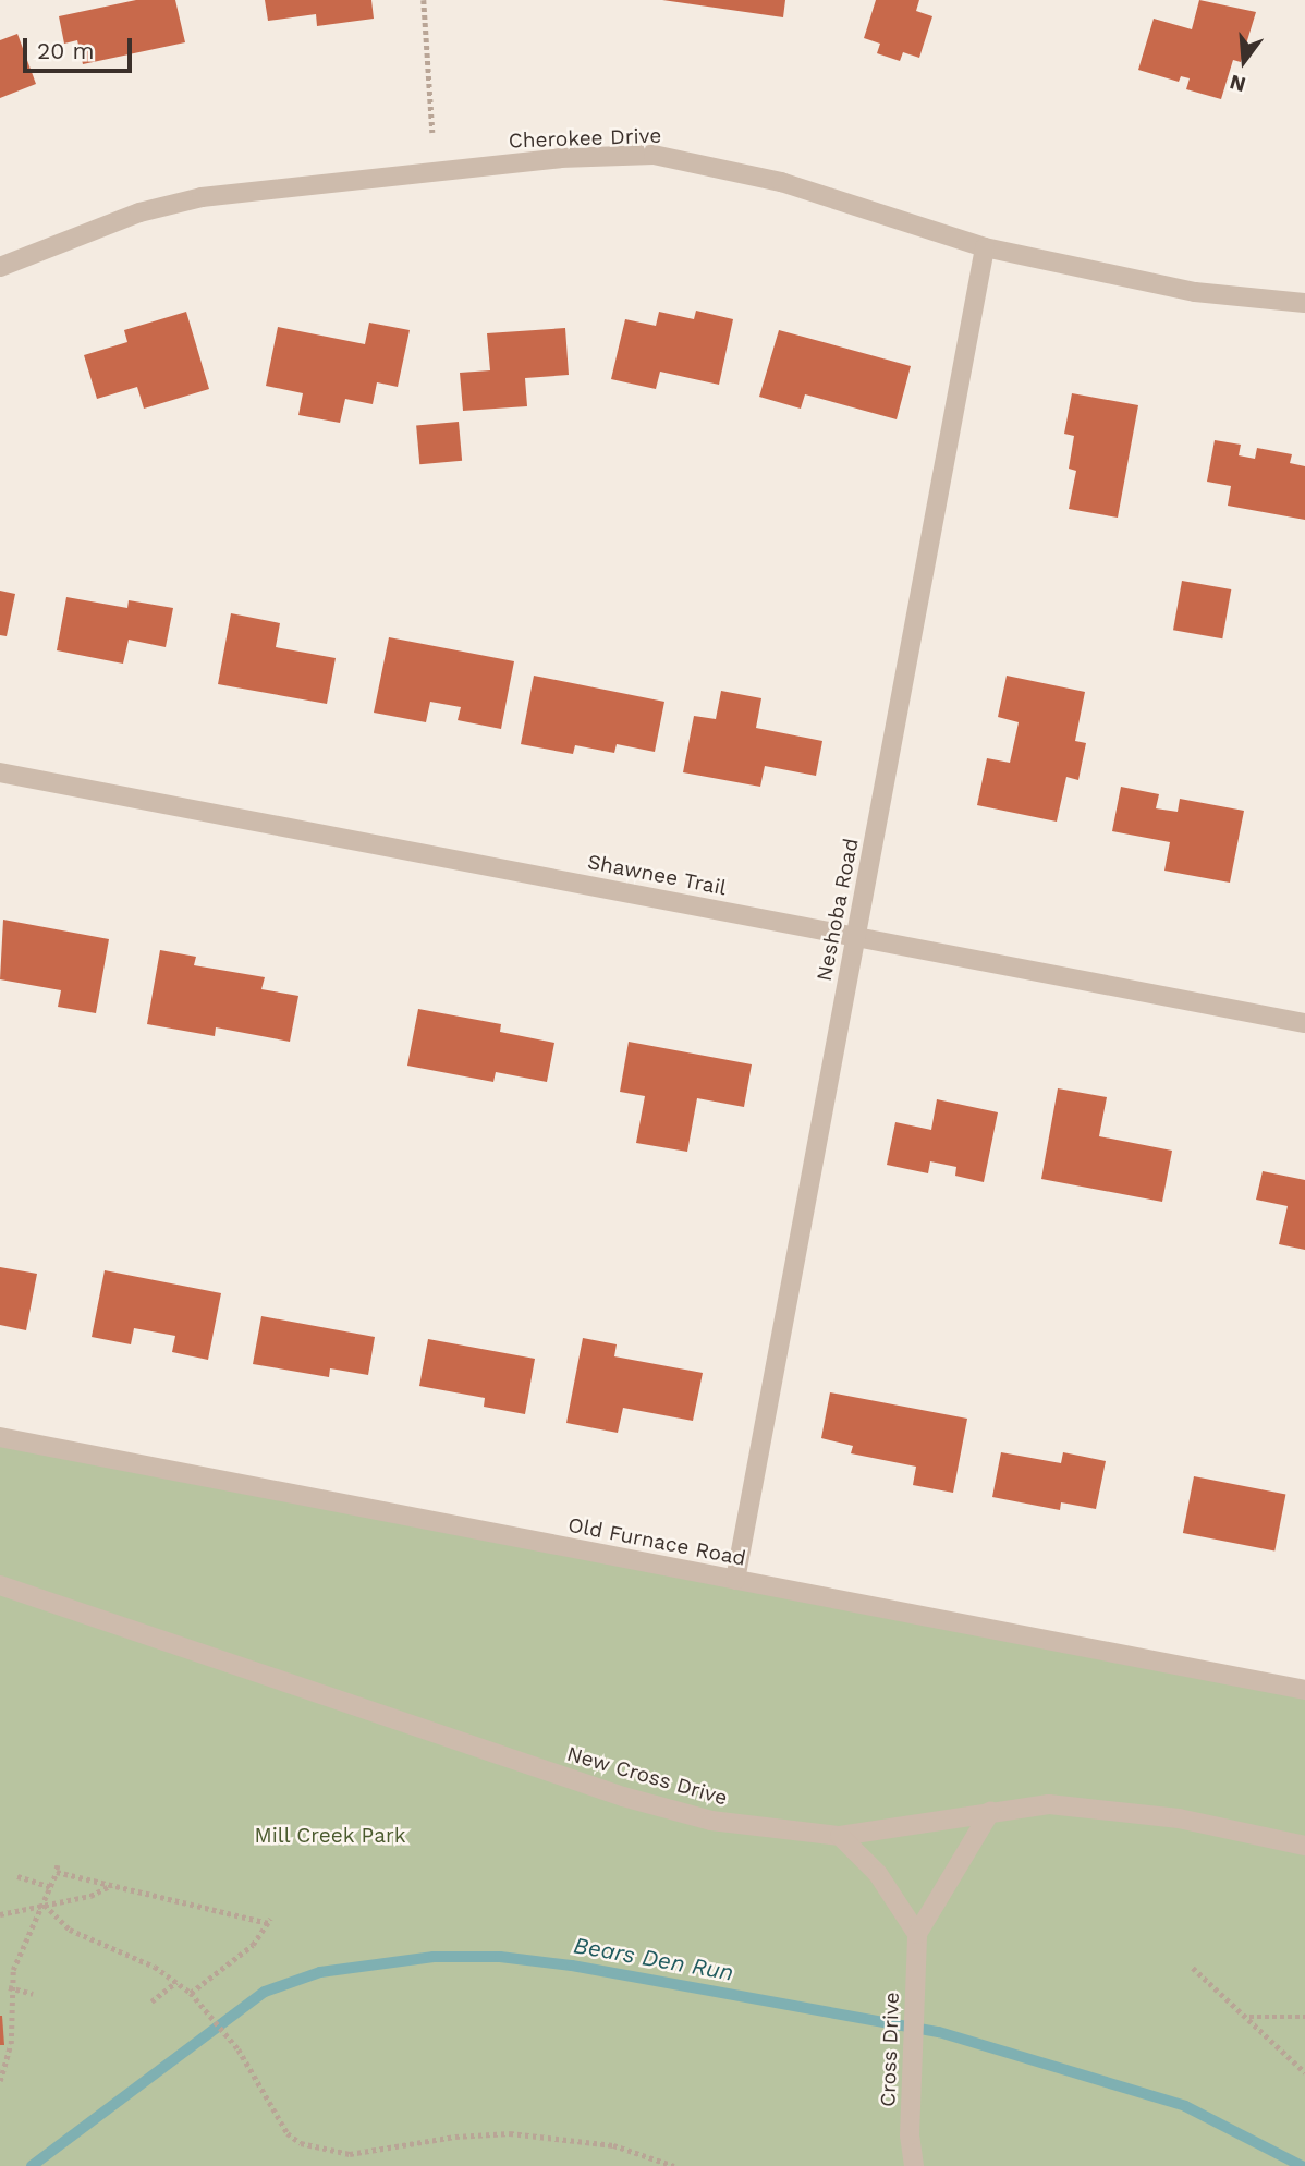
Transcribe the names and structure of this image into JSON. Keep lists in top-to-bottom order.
{
  "streets": {
    "street": [
      "Cherokee Drive",
      "Shawnee Trail",
      "Neshoba Road",
      "Old Furnace Road",
      "New Cross Drive",
      "Cross Drive"
    ]
  },
  "crossings": [
    ["Cherokee Drive", "Neshoba Road"],
    ["Shawnee Trail", "Neshoba Road"],
    ["Neshoba Road", "Old Furnace Road"],
    ["New Cross Drive", "Cross Drive"]
  ],
  "water": ["Bears Den Run"],
  "parks": ["Mill Creek Park"],
  "scale_bar": "20 m",
  "north": "bottom"
}
